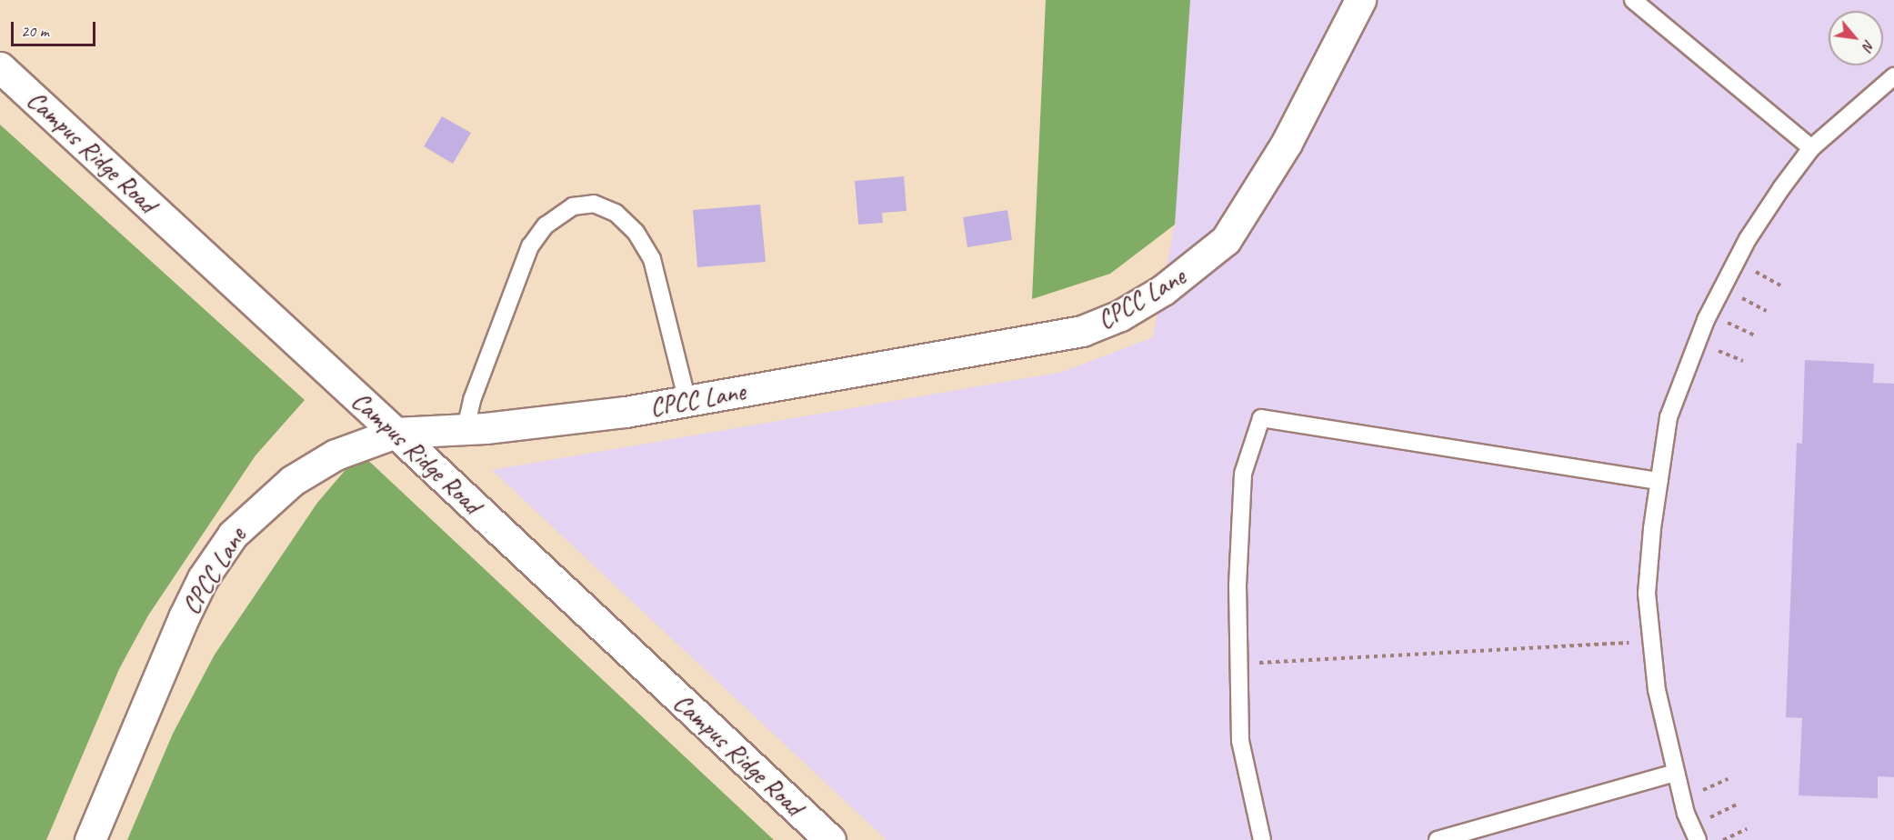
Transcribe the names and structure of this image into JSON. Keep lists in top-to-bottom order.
{
  "streets": {
    "street": ["Campus Ridge Road", "CPCC Lane"]
  },
  "crossings": [
    ["Campus Ridge Road", "CPCC Lane"]
  ],
  "scale_bar": "20 m",
  "north": "bottom right"
}
